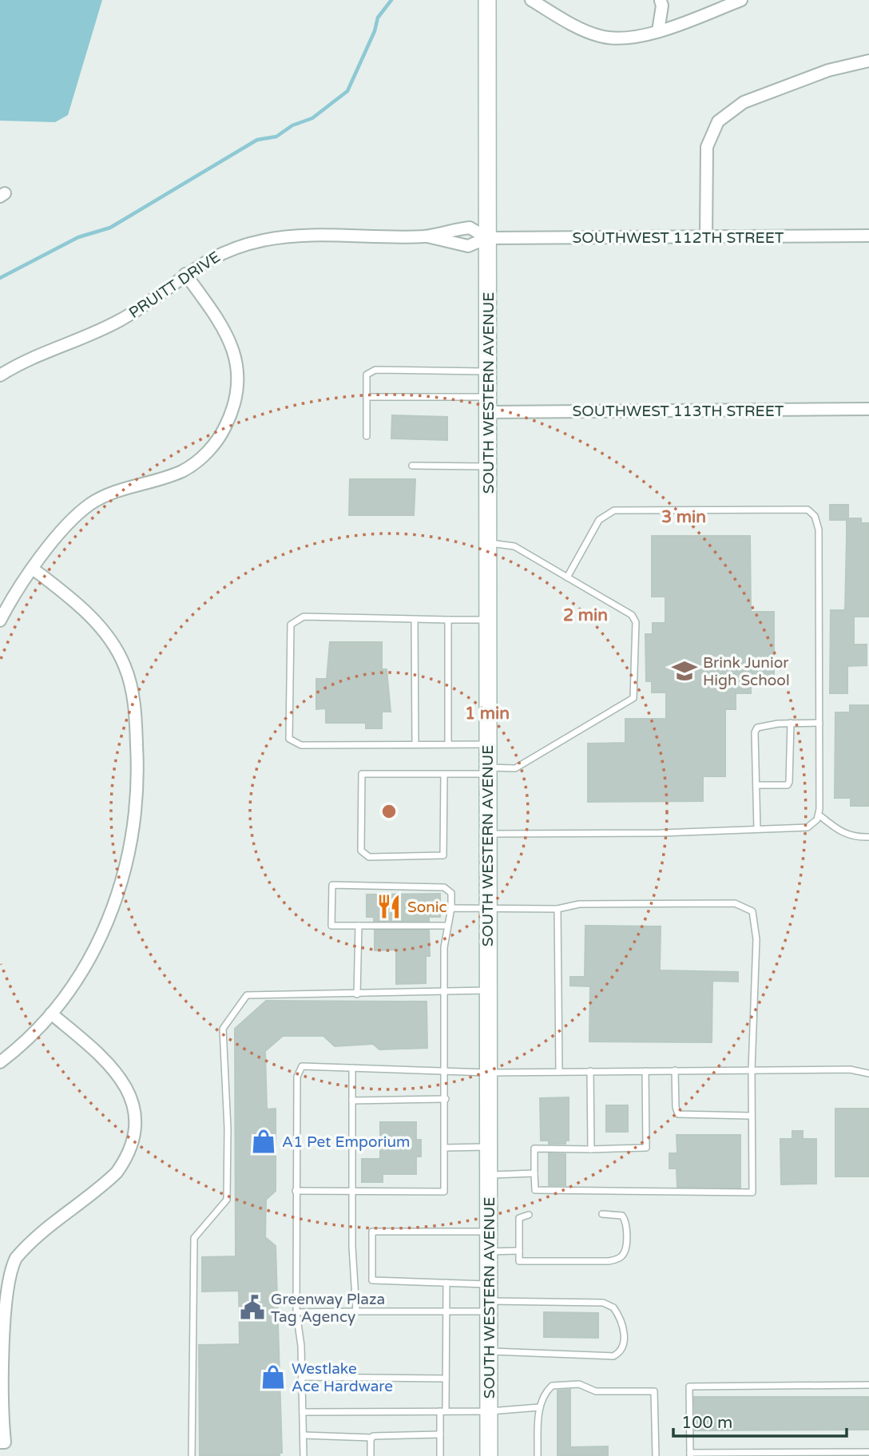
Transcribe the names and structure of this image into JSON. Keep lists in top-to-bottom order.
{
  "streets": {
    "main road": ["SOUTH WESTERN AVENUE"],
    "street": ["SOUTHWEST 112TH STREET", "PRUITT DRIVE", "SOUTHWEST 113TH STREET"]
  },
  "crossings": [
    ["SOUTHWEST 112TH STREET", "PRUITT DRIVE"],
    ["SOUTHWEST 112TH STREET", "SOUTH WESTERN AVENUE"],
    ["PRUITT DRIVE", "SOUTH WESTERN AVENUE"],
    ["SOUTH WESTERN AVENUE", "SOUTHWEST 113TH STREET"]
  ],
  "places": {
    "school or university": ["Brink Junior High School"],
    "restaurant": ["Sonic"],
    "shop": ["A1 Pet Emporium", "Westlake Ace Hardware"],
    "public building": ["Greenway Plaza Tag Agency"]
  },
  "scale_bar": "100 m",
  "rings": ["3 min", "2 min", "1 min"]
}
